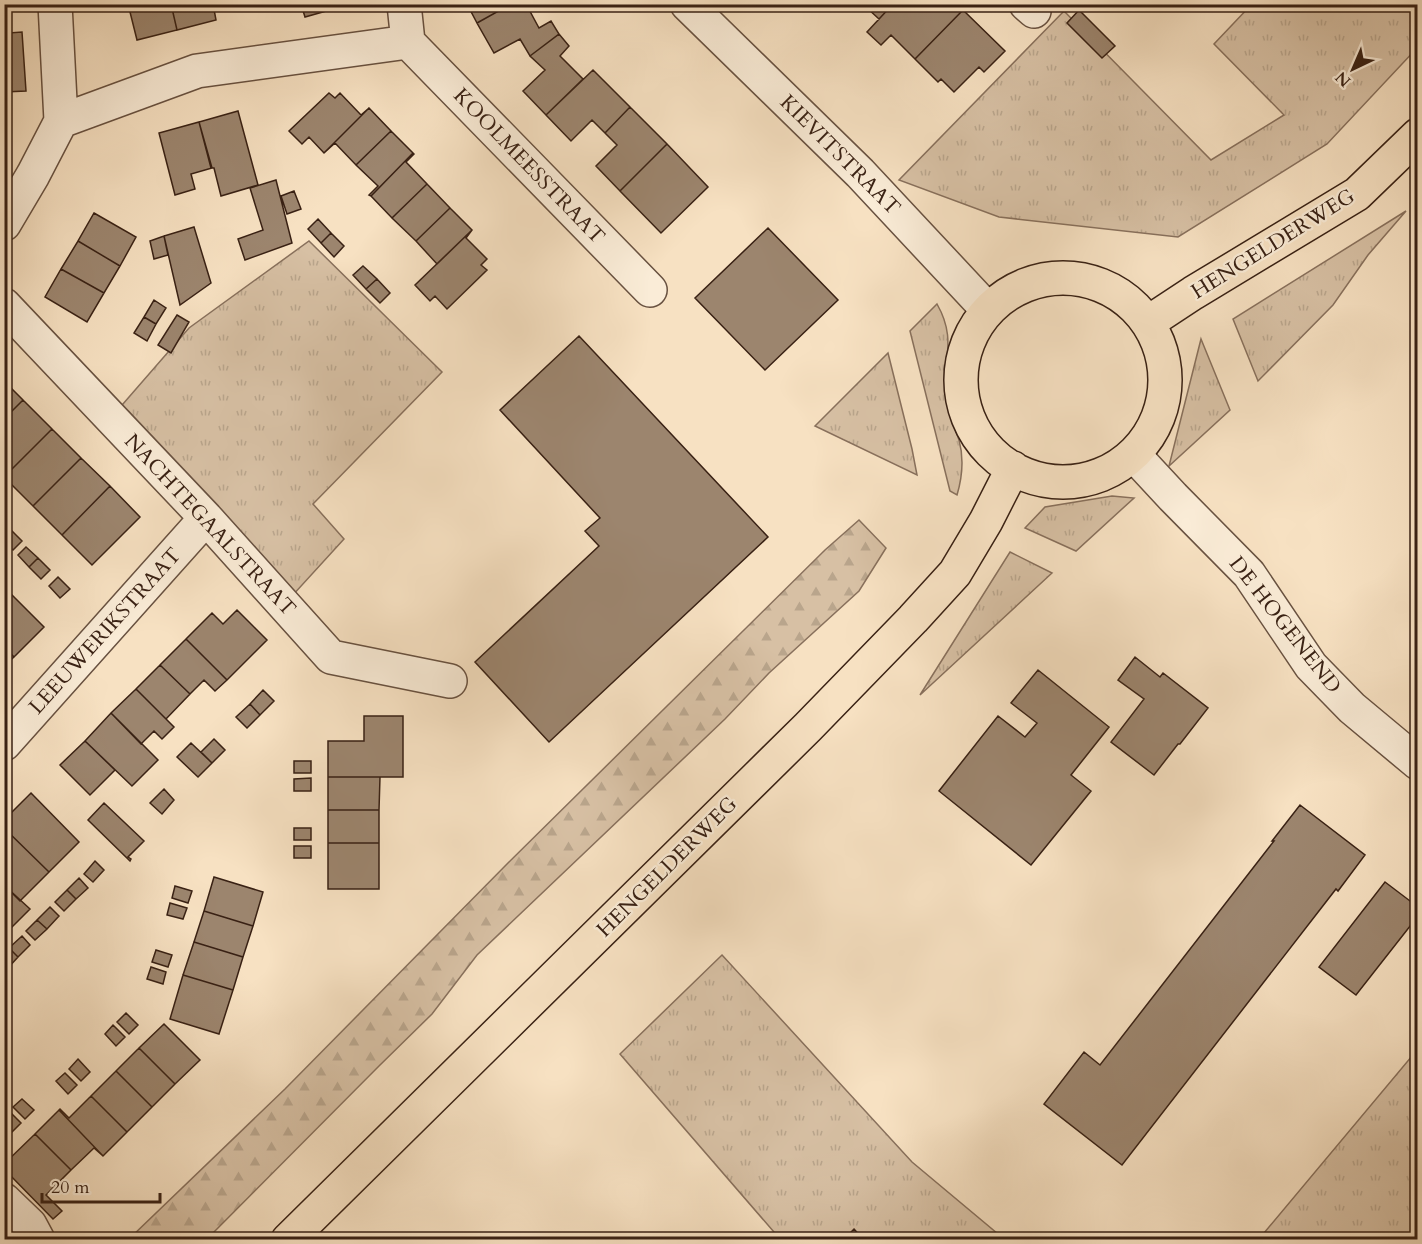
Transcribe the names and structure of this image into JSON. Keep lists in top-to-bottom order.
{
  "streets": {
    "main road": ["HENGELDERWEG"],
    "street": [
      "KIEVITSTRAAT",
      "KOOLMEESSTRAAT",
      "NACHTEGAALSTRAAT",
      "DE HOGENEND",
      "LEEUWERIKSTRAAT"
    ]
  },
  "crossings": [
    ["KIEVITSTRAAT", "HENGELDERWEG"],
    ["KIEVITSTRAAT", "DE HOGENEND"],
    ["HENGELDERWEG", "DE HOGENEND"],
    ["NACHTEGAALSTRAAT", "LEEUWERIKSTRAAT"]
  ],
  "scale_bar": "20 m",
  "north": "bottom left"
}
